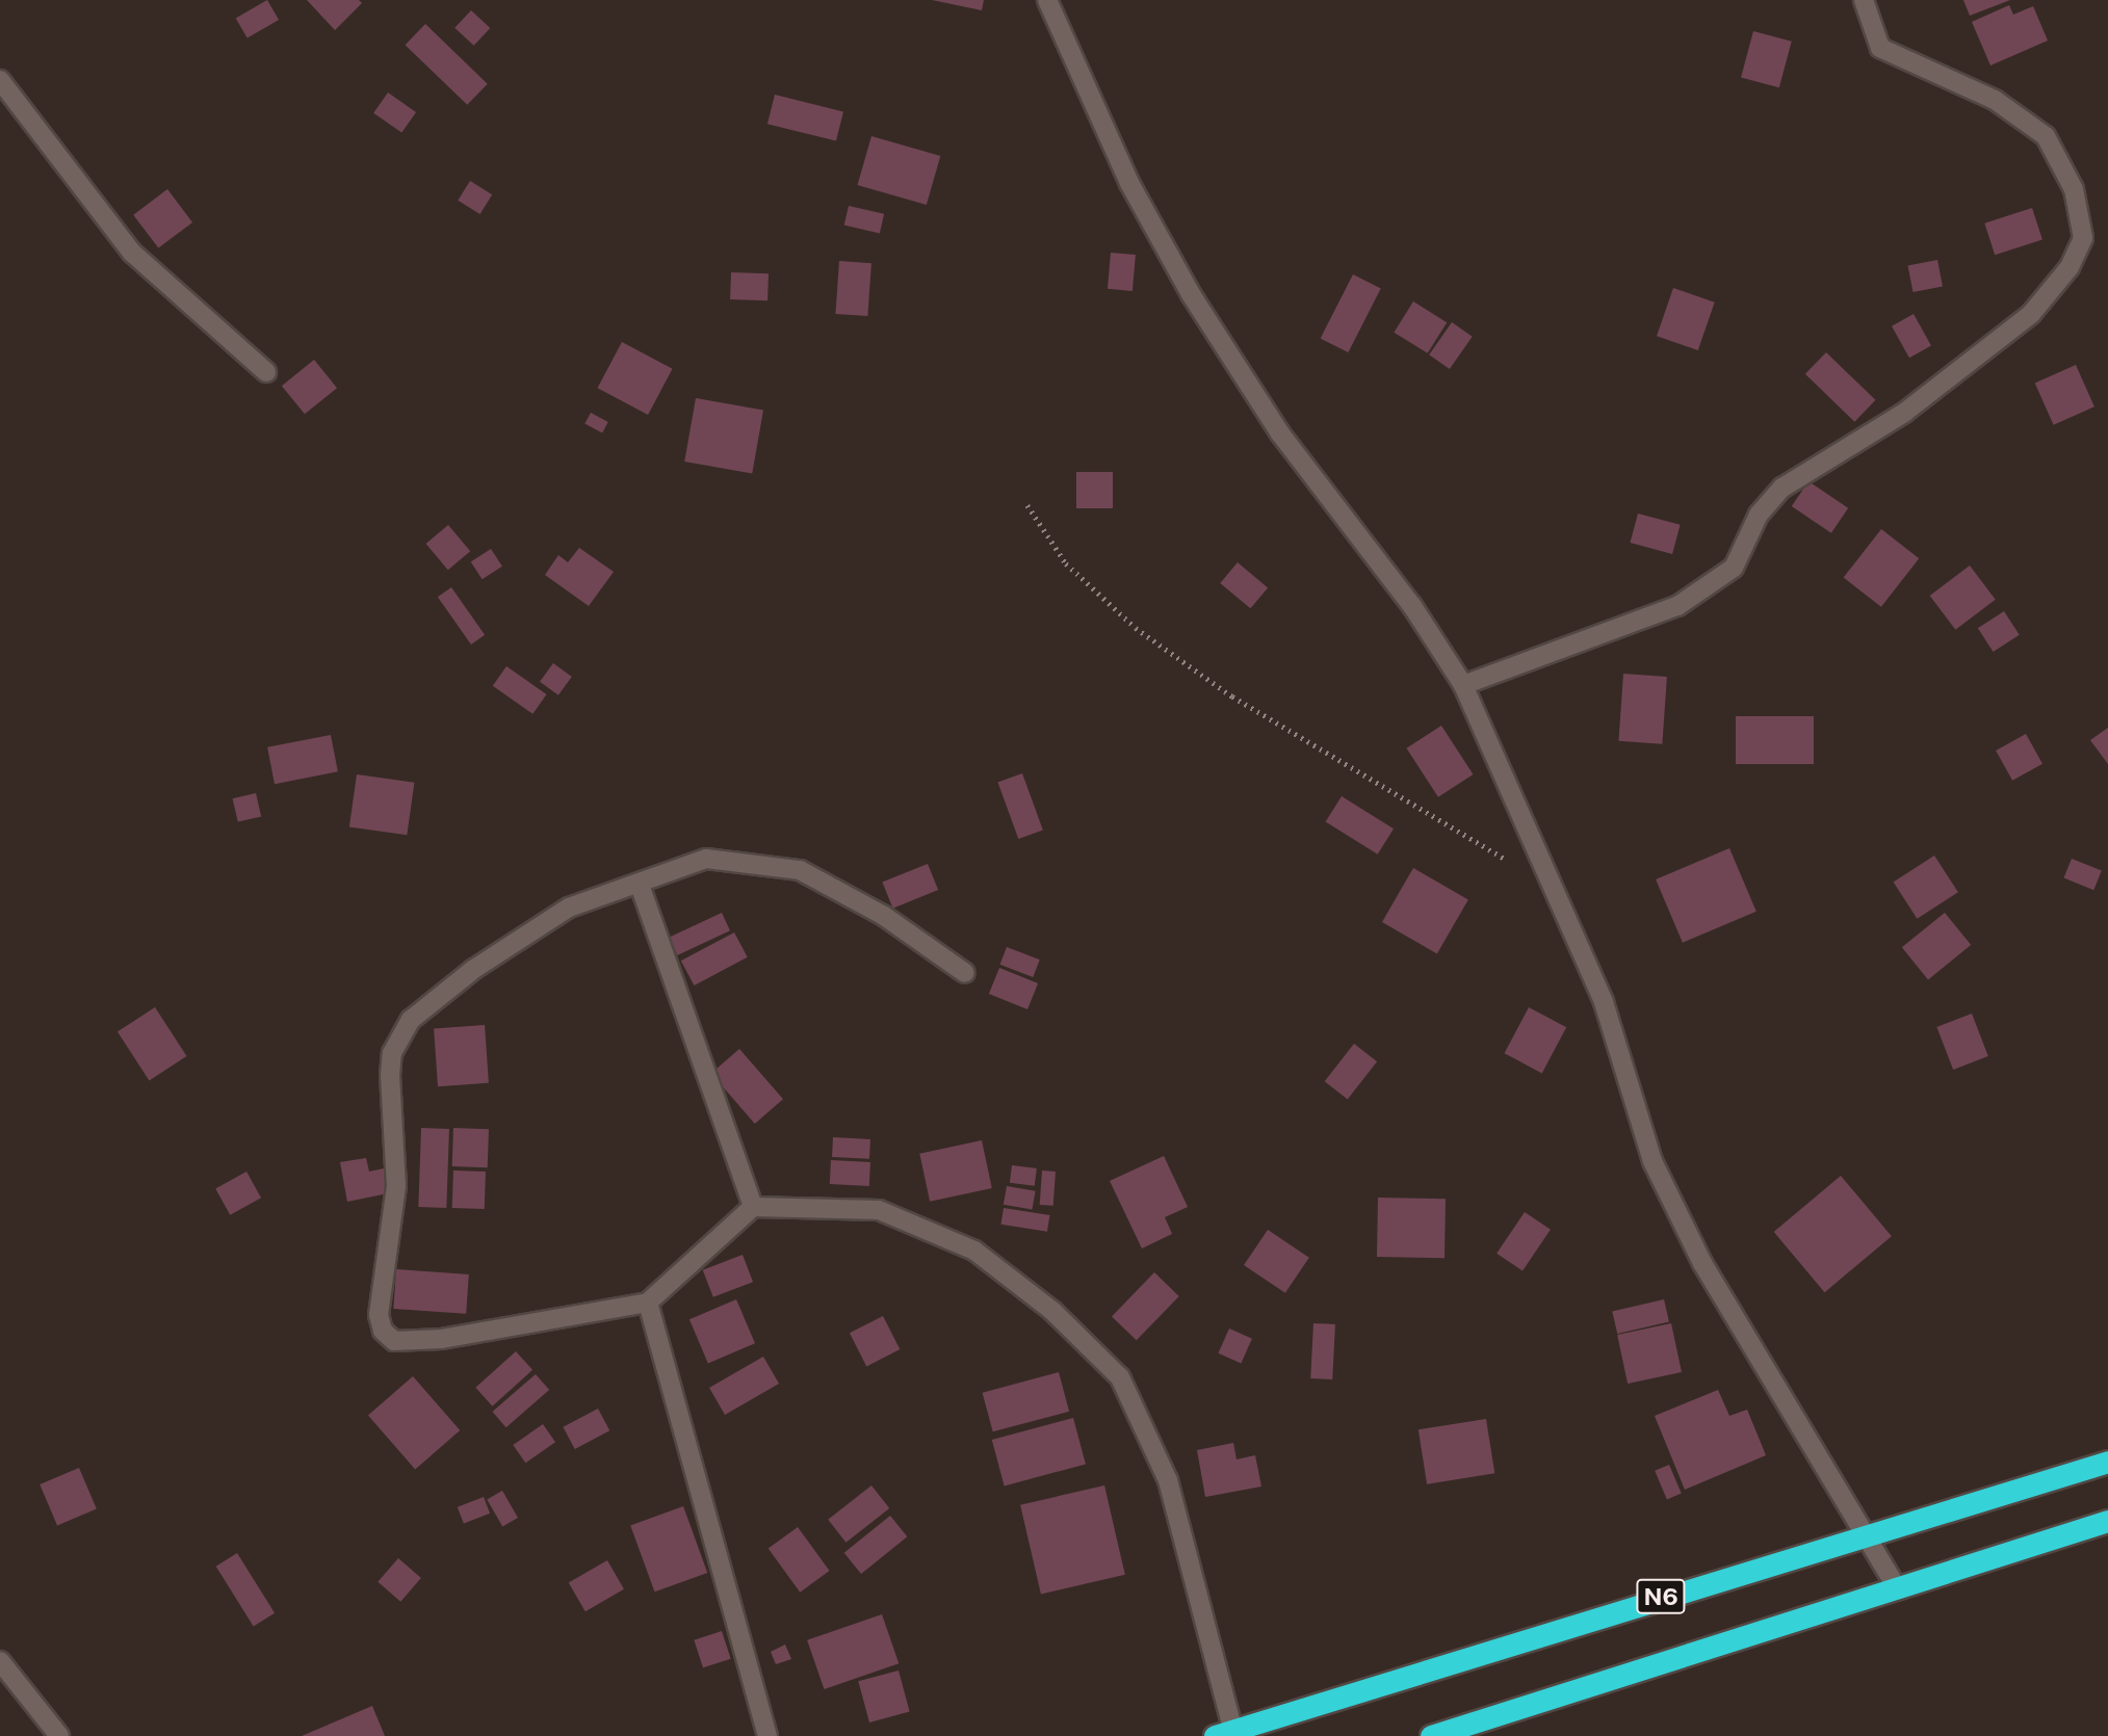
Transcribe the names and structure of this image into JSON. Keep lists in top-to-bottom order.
{
  "streets": {
    "highway": ["N6"]
  }
}
